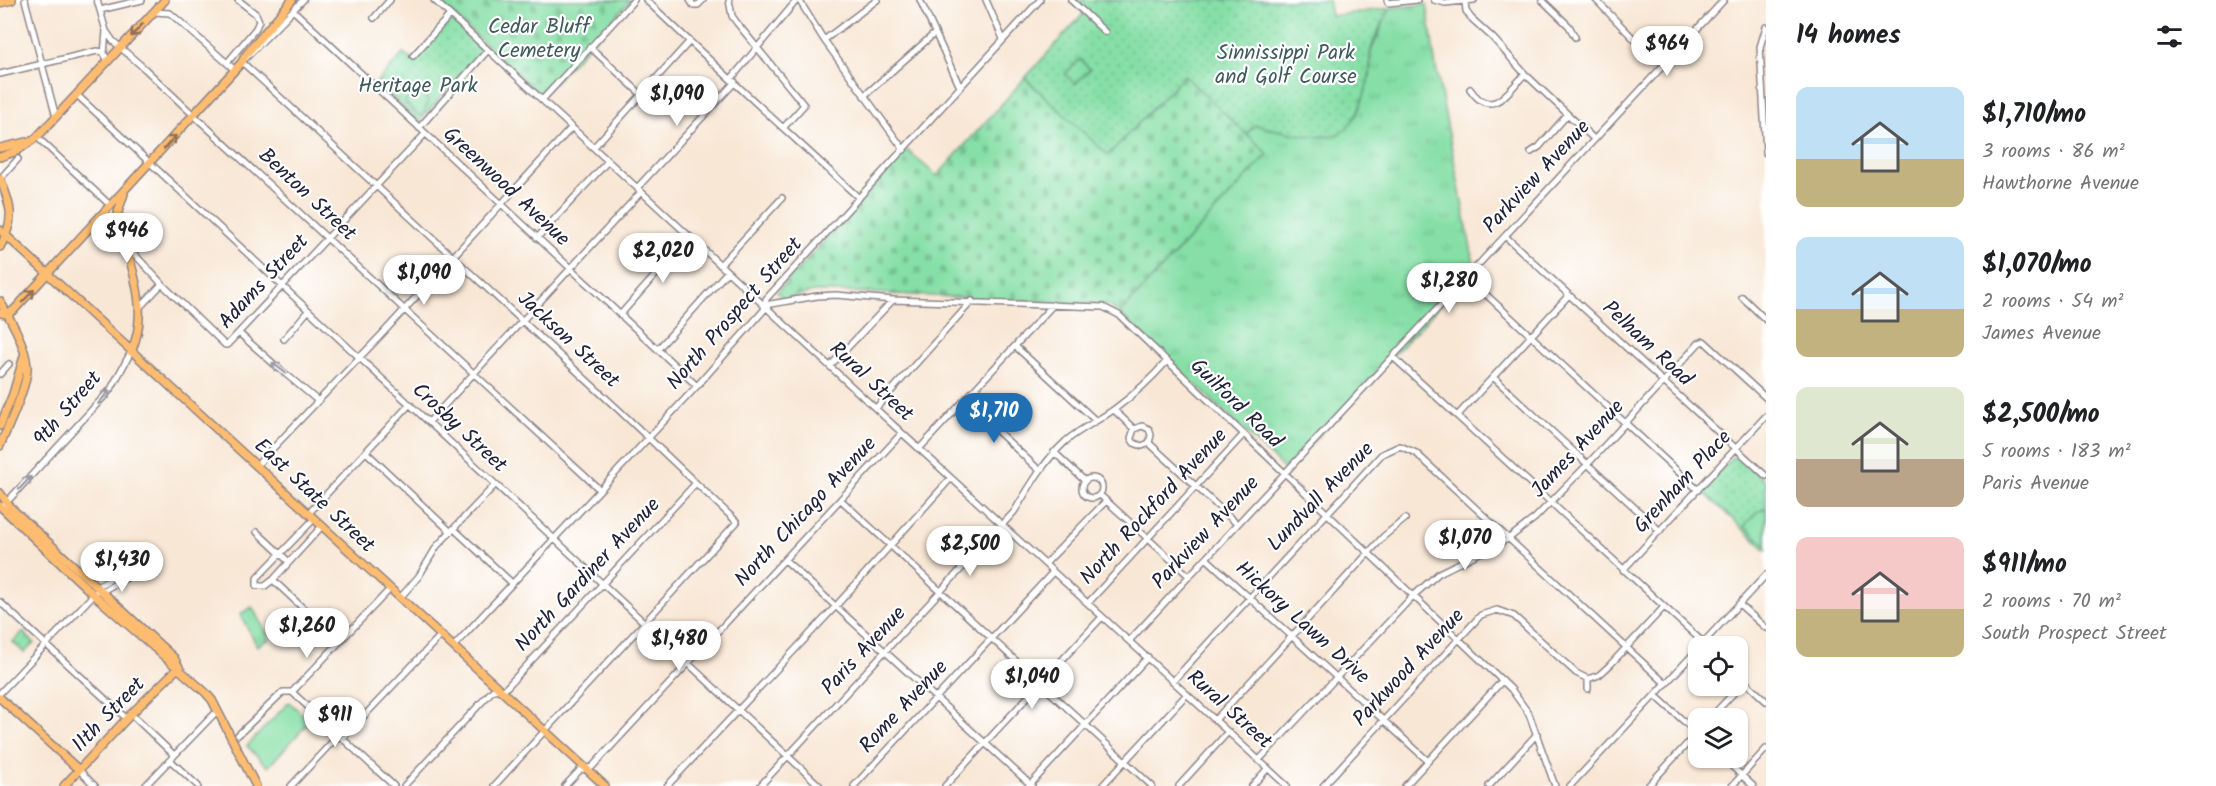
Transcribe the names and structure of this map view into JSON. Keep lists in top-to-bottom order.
{
  "streets": {
    "main road": ["East State Street", "11th Street"],
    "street": [
      "Parkview Avenue",
      "Greenwood Avenue",
      "Benton Street",
      "Adams Street",
      "North Prospect Street",
      "Jackson Street",
      "Pelham Road",
      "Rural Street",
      "Guilford Road",
      "9th Street",
      "Crosby Street",
      "James Avenue",
      "Grenham Place",
      "Lundvall Avenue",
      "North Rockford Avenue",
      "North Chicago Avenue",
      "North Gardiner Avenue",
      "Hickory Lawn Drive",
      "Paris Avenue",
      "Parkwood Avenue",
      "Rome Avenue"
    ]
  },
  "crossings": [
    ["Parkview Avenue", "Pelham Road"],
    ["Parkview Avenue", "Rural Street"],
    ["Parkview Avenue", "Guilford Road"],
    ["Parkview Avenue", "Hickory Lawn Drive"],
    ["Greenwood Avenue", "Adams Street"],
    ["Greenwood Avenue", "North Prospect Street"],
    ["Benton Street", "Adams Street"],
    ["Benton Street", "North Prospect Street"],
    ["Adams Street", "Jackson Street"],
    ["Adams Street", "Crosby Street"],
    ["North Prospect Street", "Jackson Street"],
    ["North Prospect Street", "Rural Street"],
    ["North Prospect Street", "Guilford Road"],
    ["North Prospect Street", "Crosby Street"],
    ["North Prospect Street", "East State Street"],
    ["Jackson Street", "Crosby Street"],
    ["Jackson Street", "North Gardiner Avenue"],
    ["Pelham Road", "James Avenue"],
    ["Pelham Road", "Grenham Place"],
    ["Rural Street", "Guilford Road"],
    ["Rural Street", "James Avenue"],
    ["Rural Street", "Lundvall Avenue"],
    ["Rural Street", "North Rockford Avenue"],
    ["Rural Street", "North Chicago Avenue"],
    ["Rural Street", "Paris Avenue"],
    ["Rural Street", "Rome Avenue"],
    ["Guilford Road", "James Avenue"],
    ["Guilford Road", "Lundvall Avenue"],
    ["Guilford Road", "North Rockford Avenue"],
    ["Guilford Road", "Paris Avenue"],
    ["Guilford Road", "Parkwood Avenue"],
    ["9th Street", "East State Street"],
    ["Crosby Street", "North Chicago Avenue"],
    ["Crosby Street", "North Gardiner Avenue"],
    ["Crosby Street", "Paris Avenue"],
    ["James Avenue", "Lundvall Avenue"],
    ["James Avenue", "Hickory Lawn Drive"],
    ["East State Street", "North Chicago Avenue"],
    ["East State Street", "North Gardiner Avenue"],
    ["Lundvall Avenue", "Hickory Lawn Drive"],
    ["Hickory Lawn Drive", "Parkwood Avenue"]
  ],
  "one_way": ["9th Street"],
  "parks": ["Cedar Bluff Cemetery", "Sinnissippi Park and Golf Course", "Heritage Park"],
  "page": {
    "heading": "14 homes",
    "price": [
      "$964",
      "$1,090",
      "$946",
      "$2,020",
      "$1,090",
      "$1,280",
      "$1,710",
      "$1,070",
      "$2,500",
      "$1,430",
      "$1,260",
      "$1,480",
      "$1,040",
      "$911"
    ],
    "list": [
      {
        "name": "$1,710/mo",
        "note": "3 rooms · 86 m² · Hawthorne Avenue"
      },
      {
        "name": "$1,070/mo",
        "note": "2 rooms · 54 m² · James Avenue"
      },
      {
        "name": "$2,500/mo",
        "note": "5 rooms · 183 m² · Paris Avenue"
      },
      {
        "name": "$911/mo",
        "note": "2 rooms · 70 m² · South Prospect Street"
      }
    ]
  }
}
